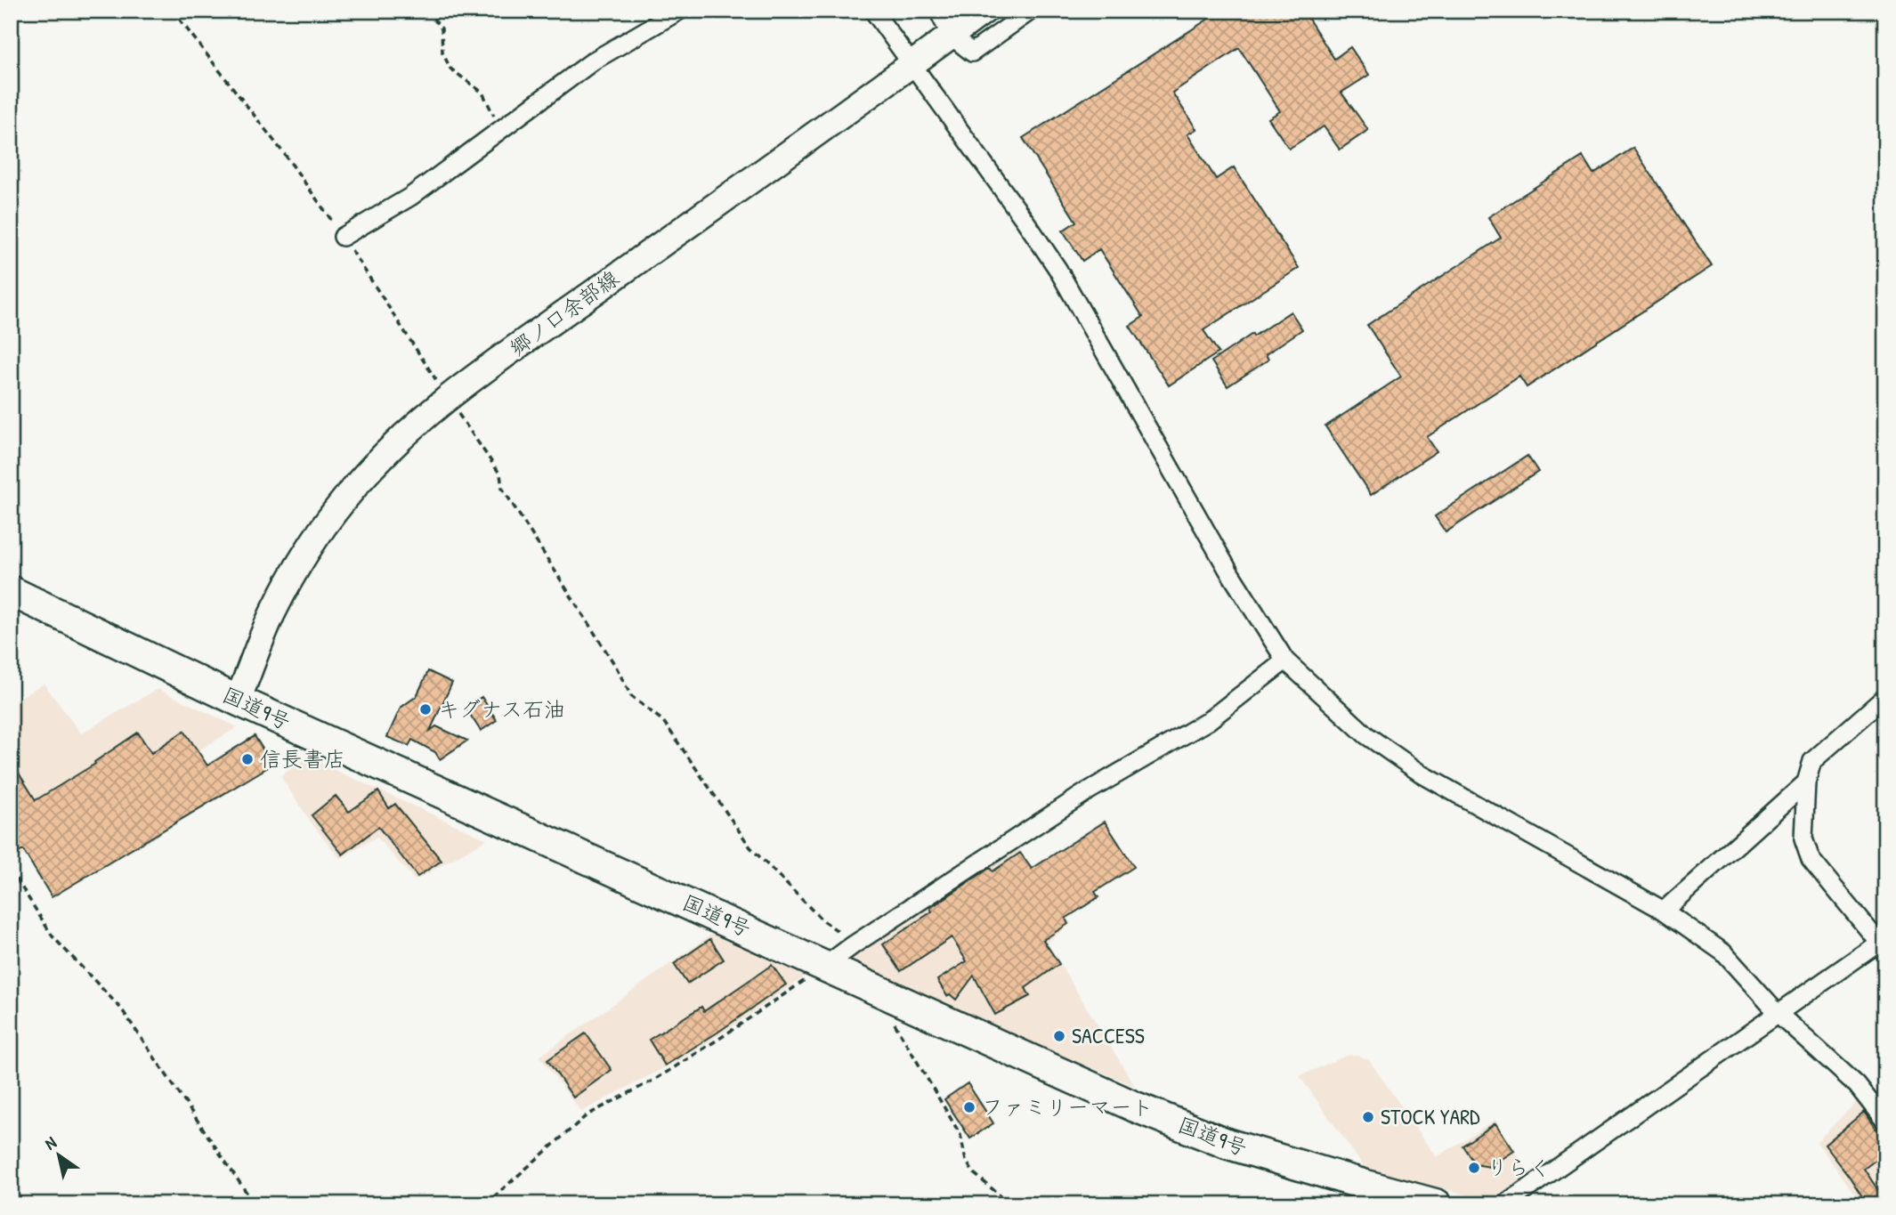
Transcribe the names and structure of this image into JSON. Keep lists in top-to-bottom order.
{
  "streets": {
    "highway": ["国道9号"],
    "main road": ["郷ノ口余部線"]
  },
  "crossings": [
    ["郷ノ口余部線", "国道9号"]
  ],
  "places": [
    "キグナス石油",
    "信長書店",
    "SACCESS",
    "ファミリーマート",
    "STOCK YARD",
    "りらく"
  ],
  "north": "top left"
}
